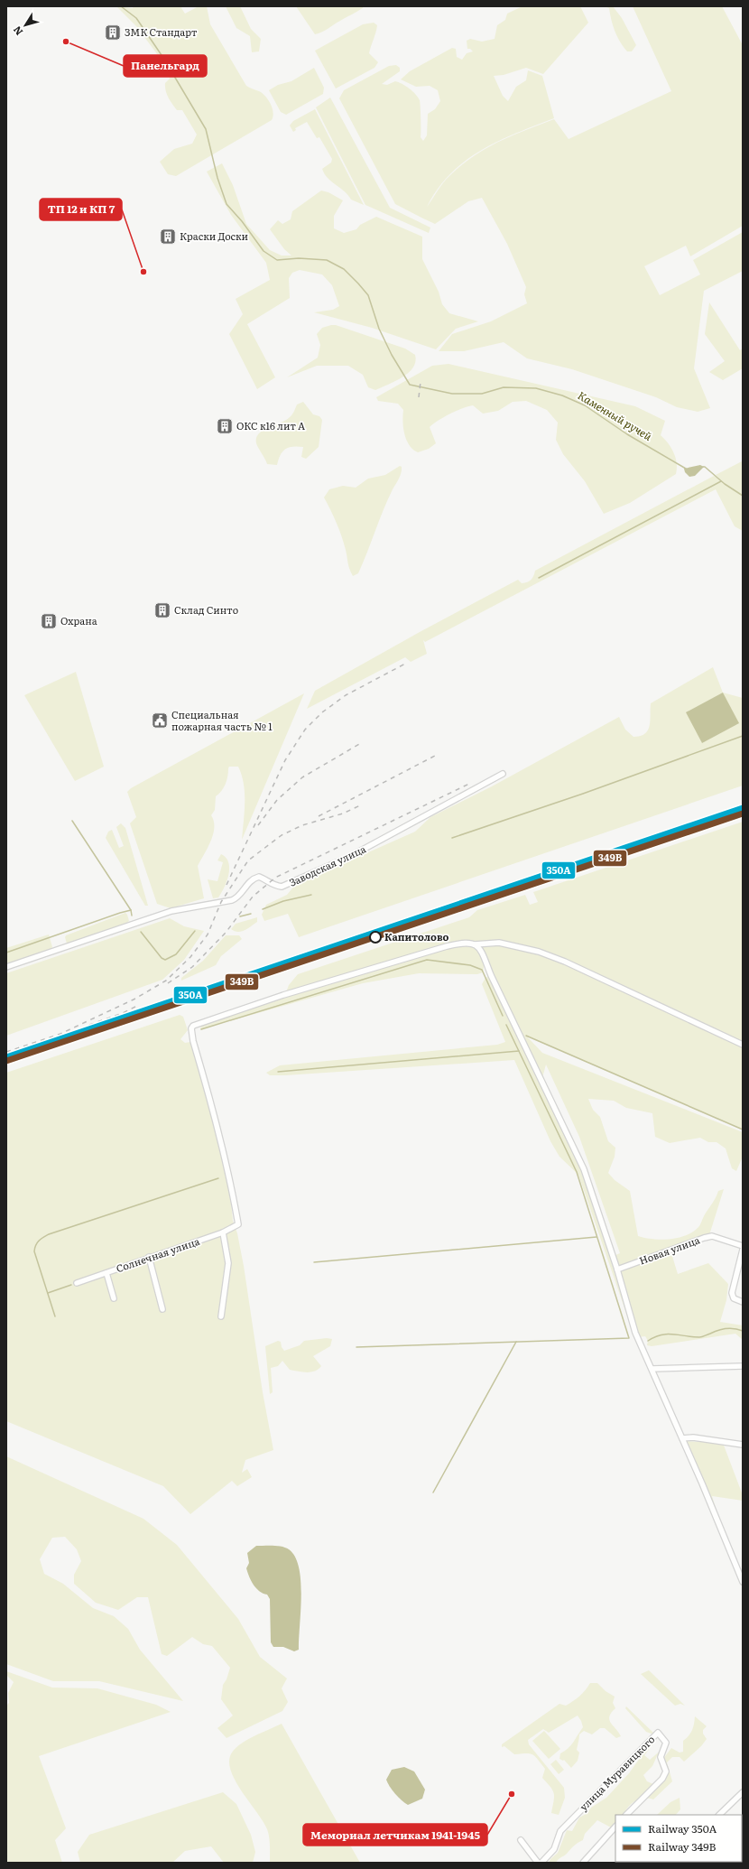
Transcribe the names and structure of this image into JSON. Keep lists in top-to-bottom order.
{
  "streets": {
    "street": [
      "Заводская улица",
      "Новая улица",
      "Солнечная улица",
      "улица Муравицкого"
    ]
  },
  "water": ["Каменный ручей"],
  "places": {
    "building": [
      "ЗМК Стандарт",
      "Краски Доски",
      "ОКС к16 лит А",
      "Склад Синто",
      "Охрана"
    ],
    "other": [
      "Панельгард",
      "ТП 12 и КП 7",
      "Капитолово",
      "Мемориал летчикам 1941-1945"
    ],
    "public building": ["Специальная пожарная часть № 1"]
  },
  "lines": ["rail line 350А", "rail line 349В"],
  "legend": ["Railway 350А", "Railway 349В"],
  "north": "bottom left"
}
